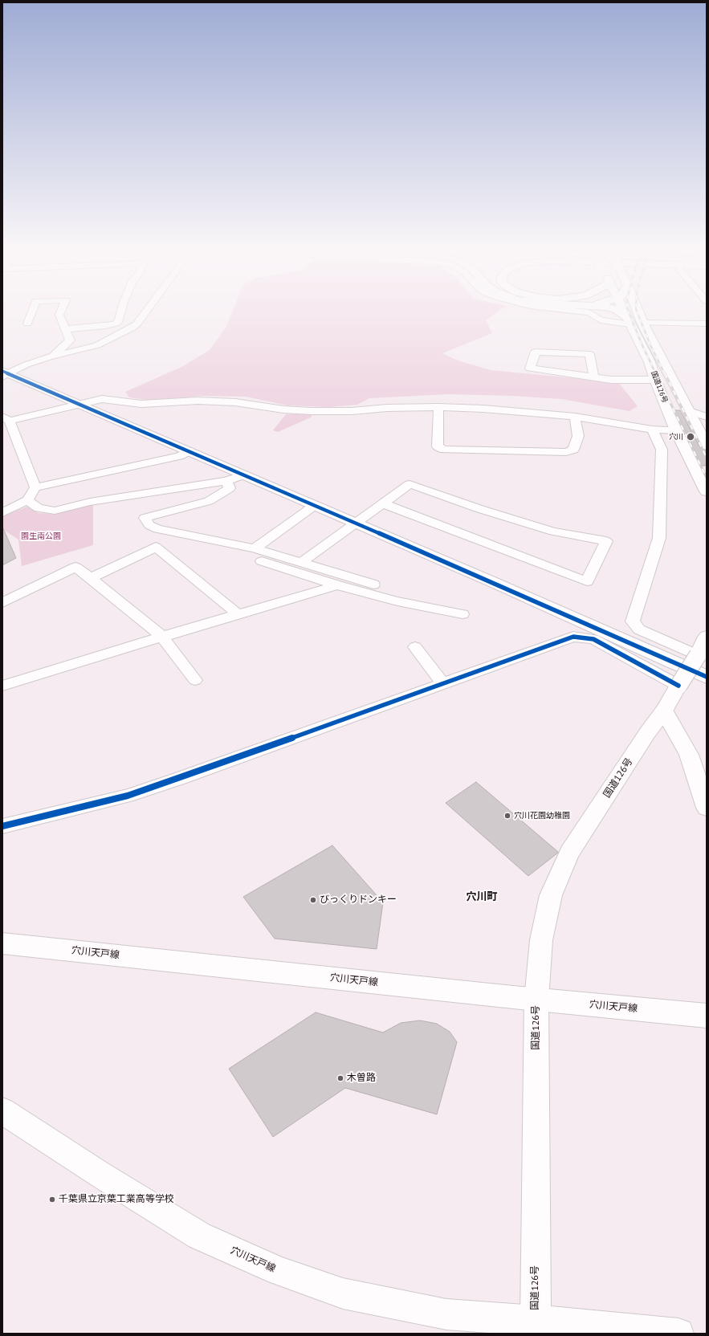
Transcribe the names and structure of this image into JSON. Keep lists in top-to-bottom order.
{
  "streets": {
    "main road": ["国道126号", "穴川天戸線"]
  },
  "crossings": [
    ["国道126号", "穴川天戸線"]
  ],
  "districts": ["穴川町"],
  "parks": ["園生南公園"],
  "places": [
    "穴川",
    "穴川花園幼稚園",
    "びっくりドンキー",
    "木曽路",
    "千葉県立京葉工業高等学校"
  ]
}
